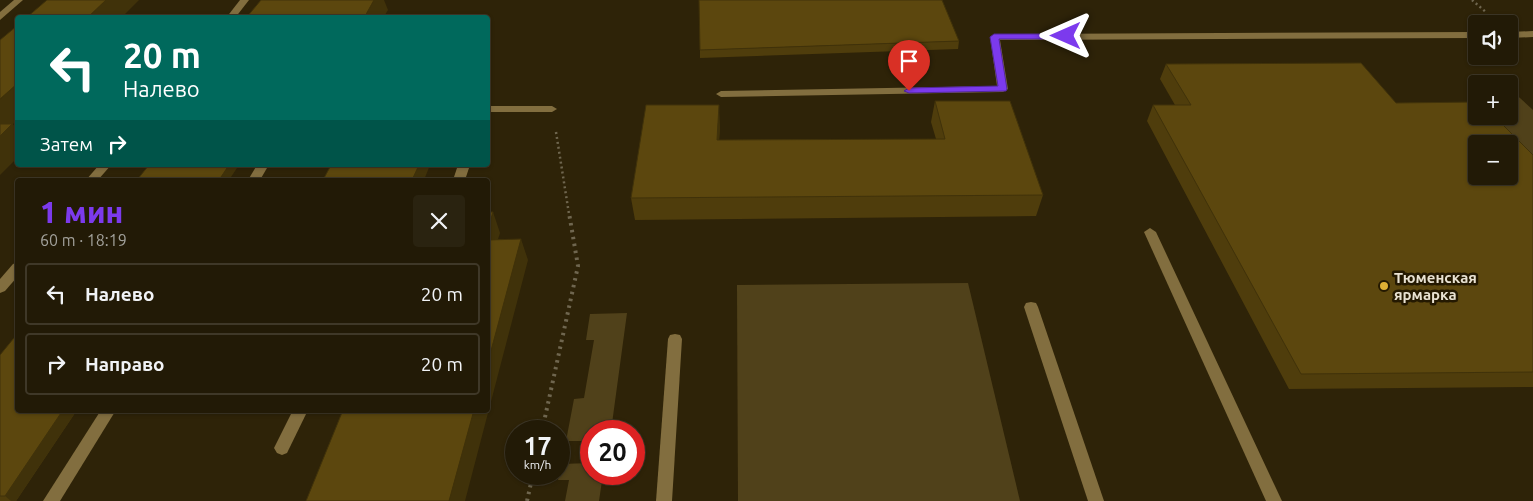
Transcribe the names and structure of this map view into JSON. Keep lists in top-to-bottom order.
{
  "places": ["Тюменская ярмарка"],
  "page": {
    "map_buttons": ["+", "−"],
    "turn": ["20 m", "Налево"],
    "then": "Затем",
    "heading": ["1 мин", "60 m · 18:19"],
    "list": [
      {
        "name": "Налево",
        "value": "20 m"
      },
      {
        "name": "Направо",
        "value": "20 m"
      }
    ],
    "speed": "17 km/h",
    "limit": "20"
  }
}
